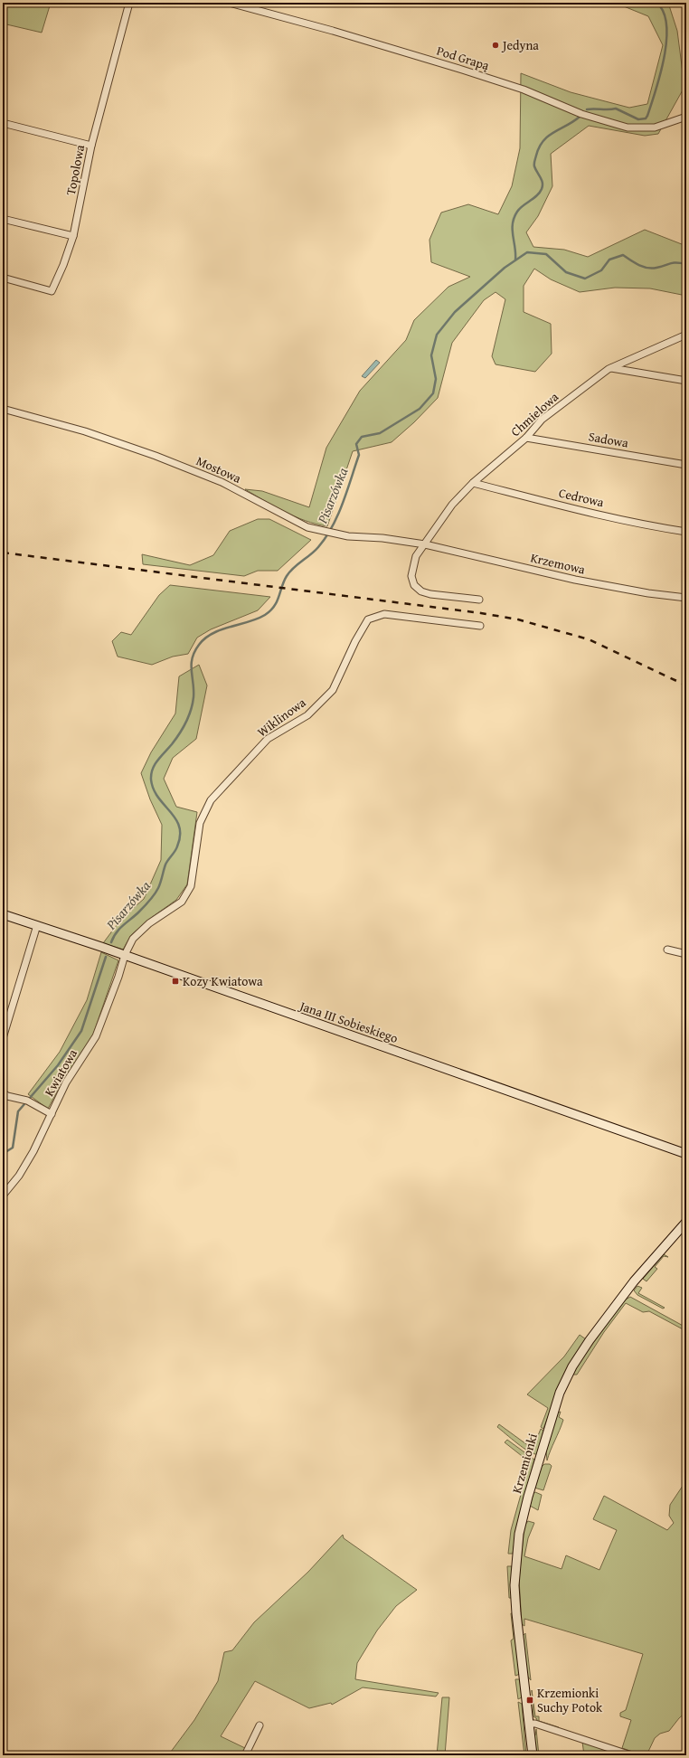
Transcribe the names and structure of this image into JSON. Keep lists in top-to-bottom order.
{
  "streets": {
    "street": [
      "Pod Grapą",
      "Topolowa",
      "Chmielowa",
      "Sadowa",
      "Mostowa",
      "Cedrowa",
      "Krzemowa",
      "Wiklinowa",
      "Jana III Sobieskiego",
      "Kwiatowa",
      "Krzemionki"
    ]
  },
  "crossings": [
    ["Chmielowa", "Sadowa"],
    ["Chmielowa", "Mostowa"],
    ["Chmielowa", "Cedrowa"],
    ["Chmielowa", "Krzemowa"],
    ["Mostowa", "Krzemowa"],
    ["Wiklinowa", "Jana III Sobieskiego"],
    ["Wiklinowa", "Kwiatowa"],
    ["Jana III Sobieskiego", "Kwiatowa"]
  ],
  "water": ["Pisarzówka"],
  "places": {
    "other": ["Jedyna"],
    "transit": ["Kozy Kwiatowa", "Krzemionki Suchy Potok"]
  }
}
